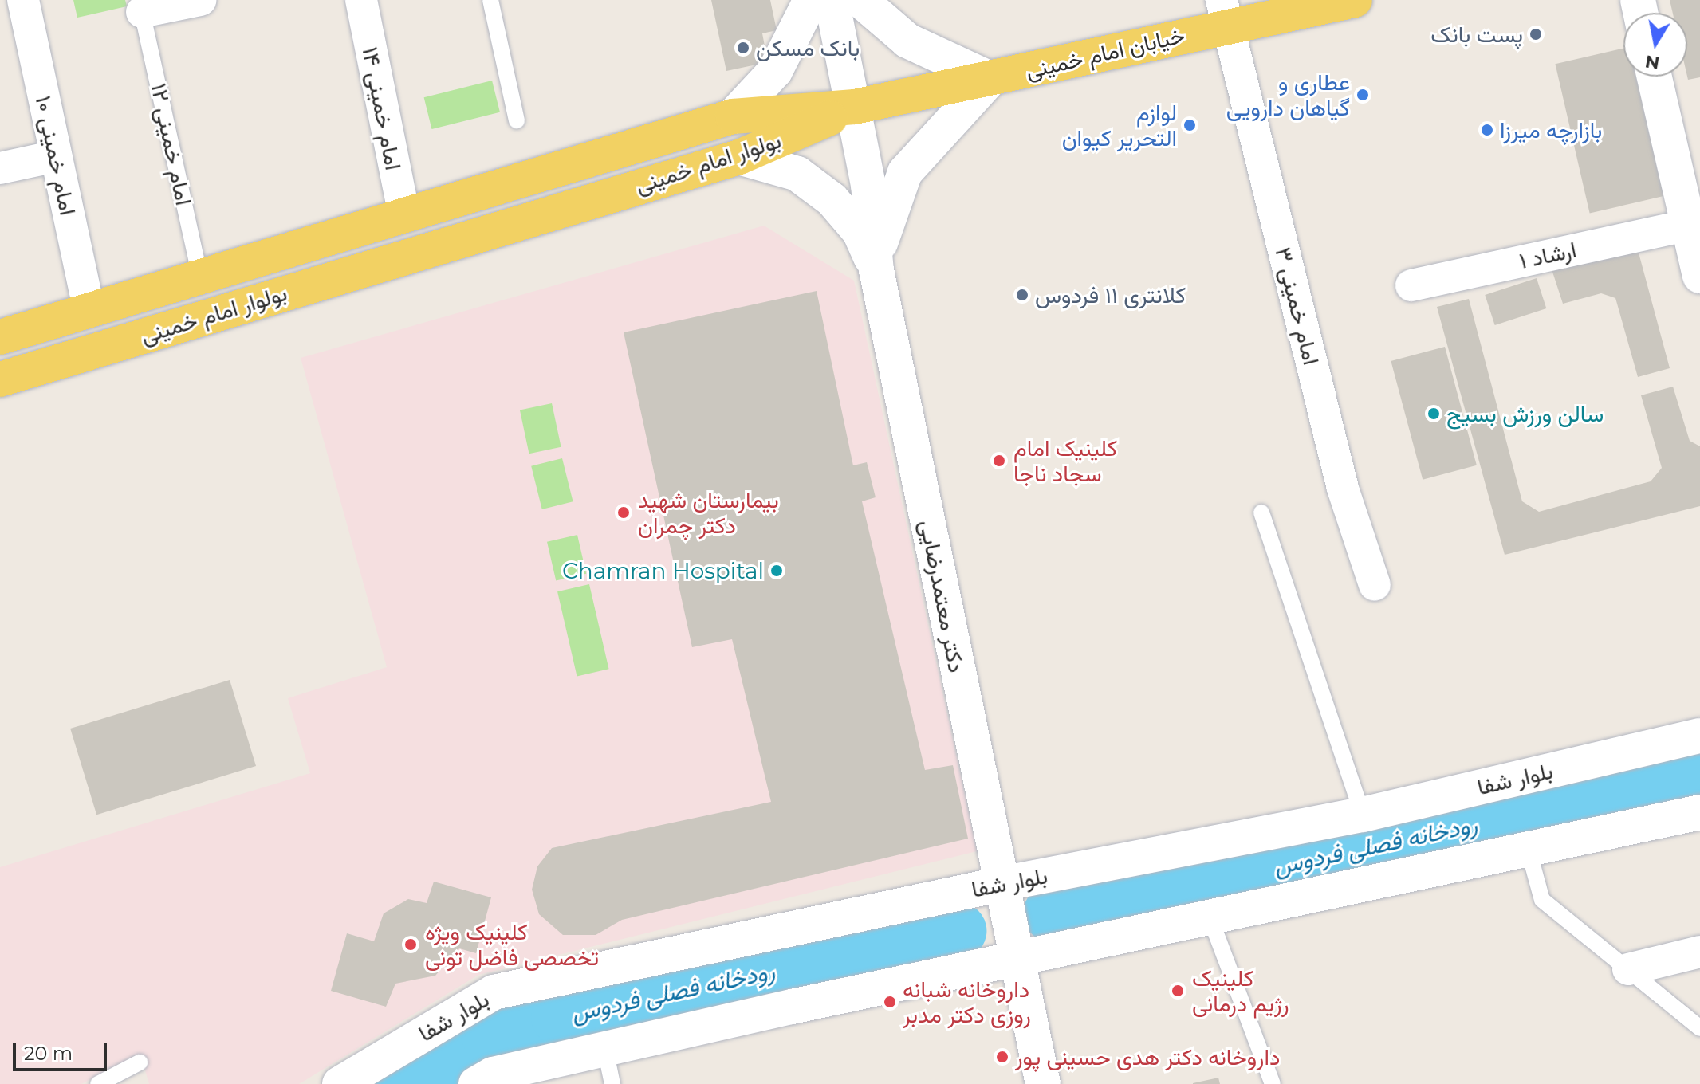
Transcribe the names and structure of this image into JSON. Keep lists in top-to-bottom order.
{
  "streets": {
    "main road": ["خیابان امام خمینی", "بولوار امام خمینی"],
    "street": [
      "امام خمینی ۱۴",
      "امام خمینی ۱۰",
      "ارشاد ۱",
      "امام خمینی ۳",
      "دکتر معتمد‌رضایی",
      "بلوار شفا"
    ],
    "lane": ["امام خمینی ۱۲"]
  },
  "crossings": [
    ["خیابان امام خمینی", "بولوار امام خمینی"],
    ["خیابان امام خمینی", "امام خمینی ۳"],
    ["خیابان امام خمینی", "دکتر معتمد‌رضایی"],
    ["امام خمینی ۱۴", "بولوار امام خمینی"],
    ["امام خمینی ۱۲", "بولوار امام خمینی"],
    ["امام خمینی ۱۰", "بولوار امام خمینی"],
    ["بولوار امام خمینی", "دکتر معتمد‌رضایی"],
    ["دکتر معتمد‌رضایی", "بلوار شفا"]
  ],
  "water": ["رودخانه فصلی فردوس"],
  "places": [
    "پست بانک",
    "بانک مسکن",
    "عطاری و گیاهان دارویی",
    "لوازم التحریر کیوان",
    "بازارچه میرزا",
    "کلانتری ۱۱ فردوس",
    "سالن ورزش بسیج",
    "کلینیک امام سجاد ناجا",
    "بیمارستان شهید دکتر چمران",
    "Chamran Hospital",
    "کلینیک ویژه تخصصی فاضل تونی",
    "کلینیک رژیم درمانی",
    "داروخانه شبانه روزی دکتر مدبر",
    "داروخانه دکتر هدی حسینی پور"
  ],
  "scale_bar": "20 m",
  "north": "bottom"
}
